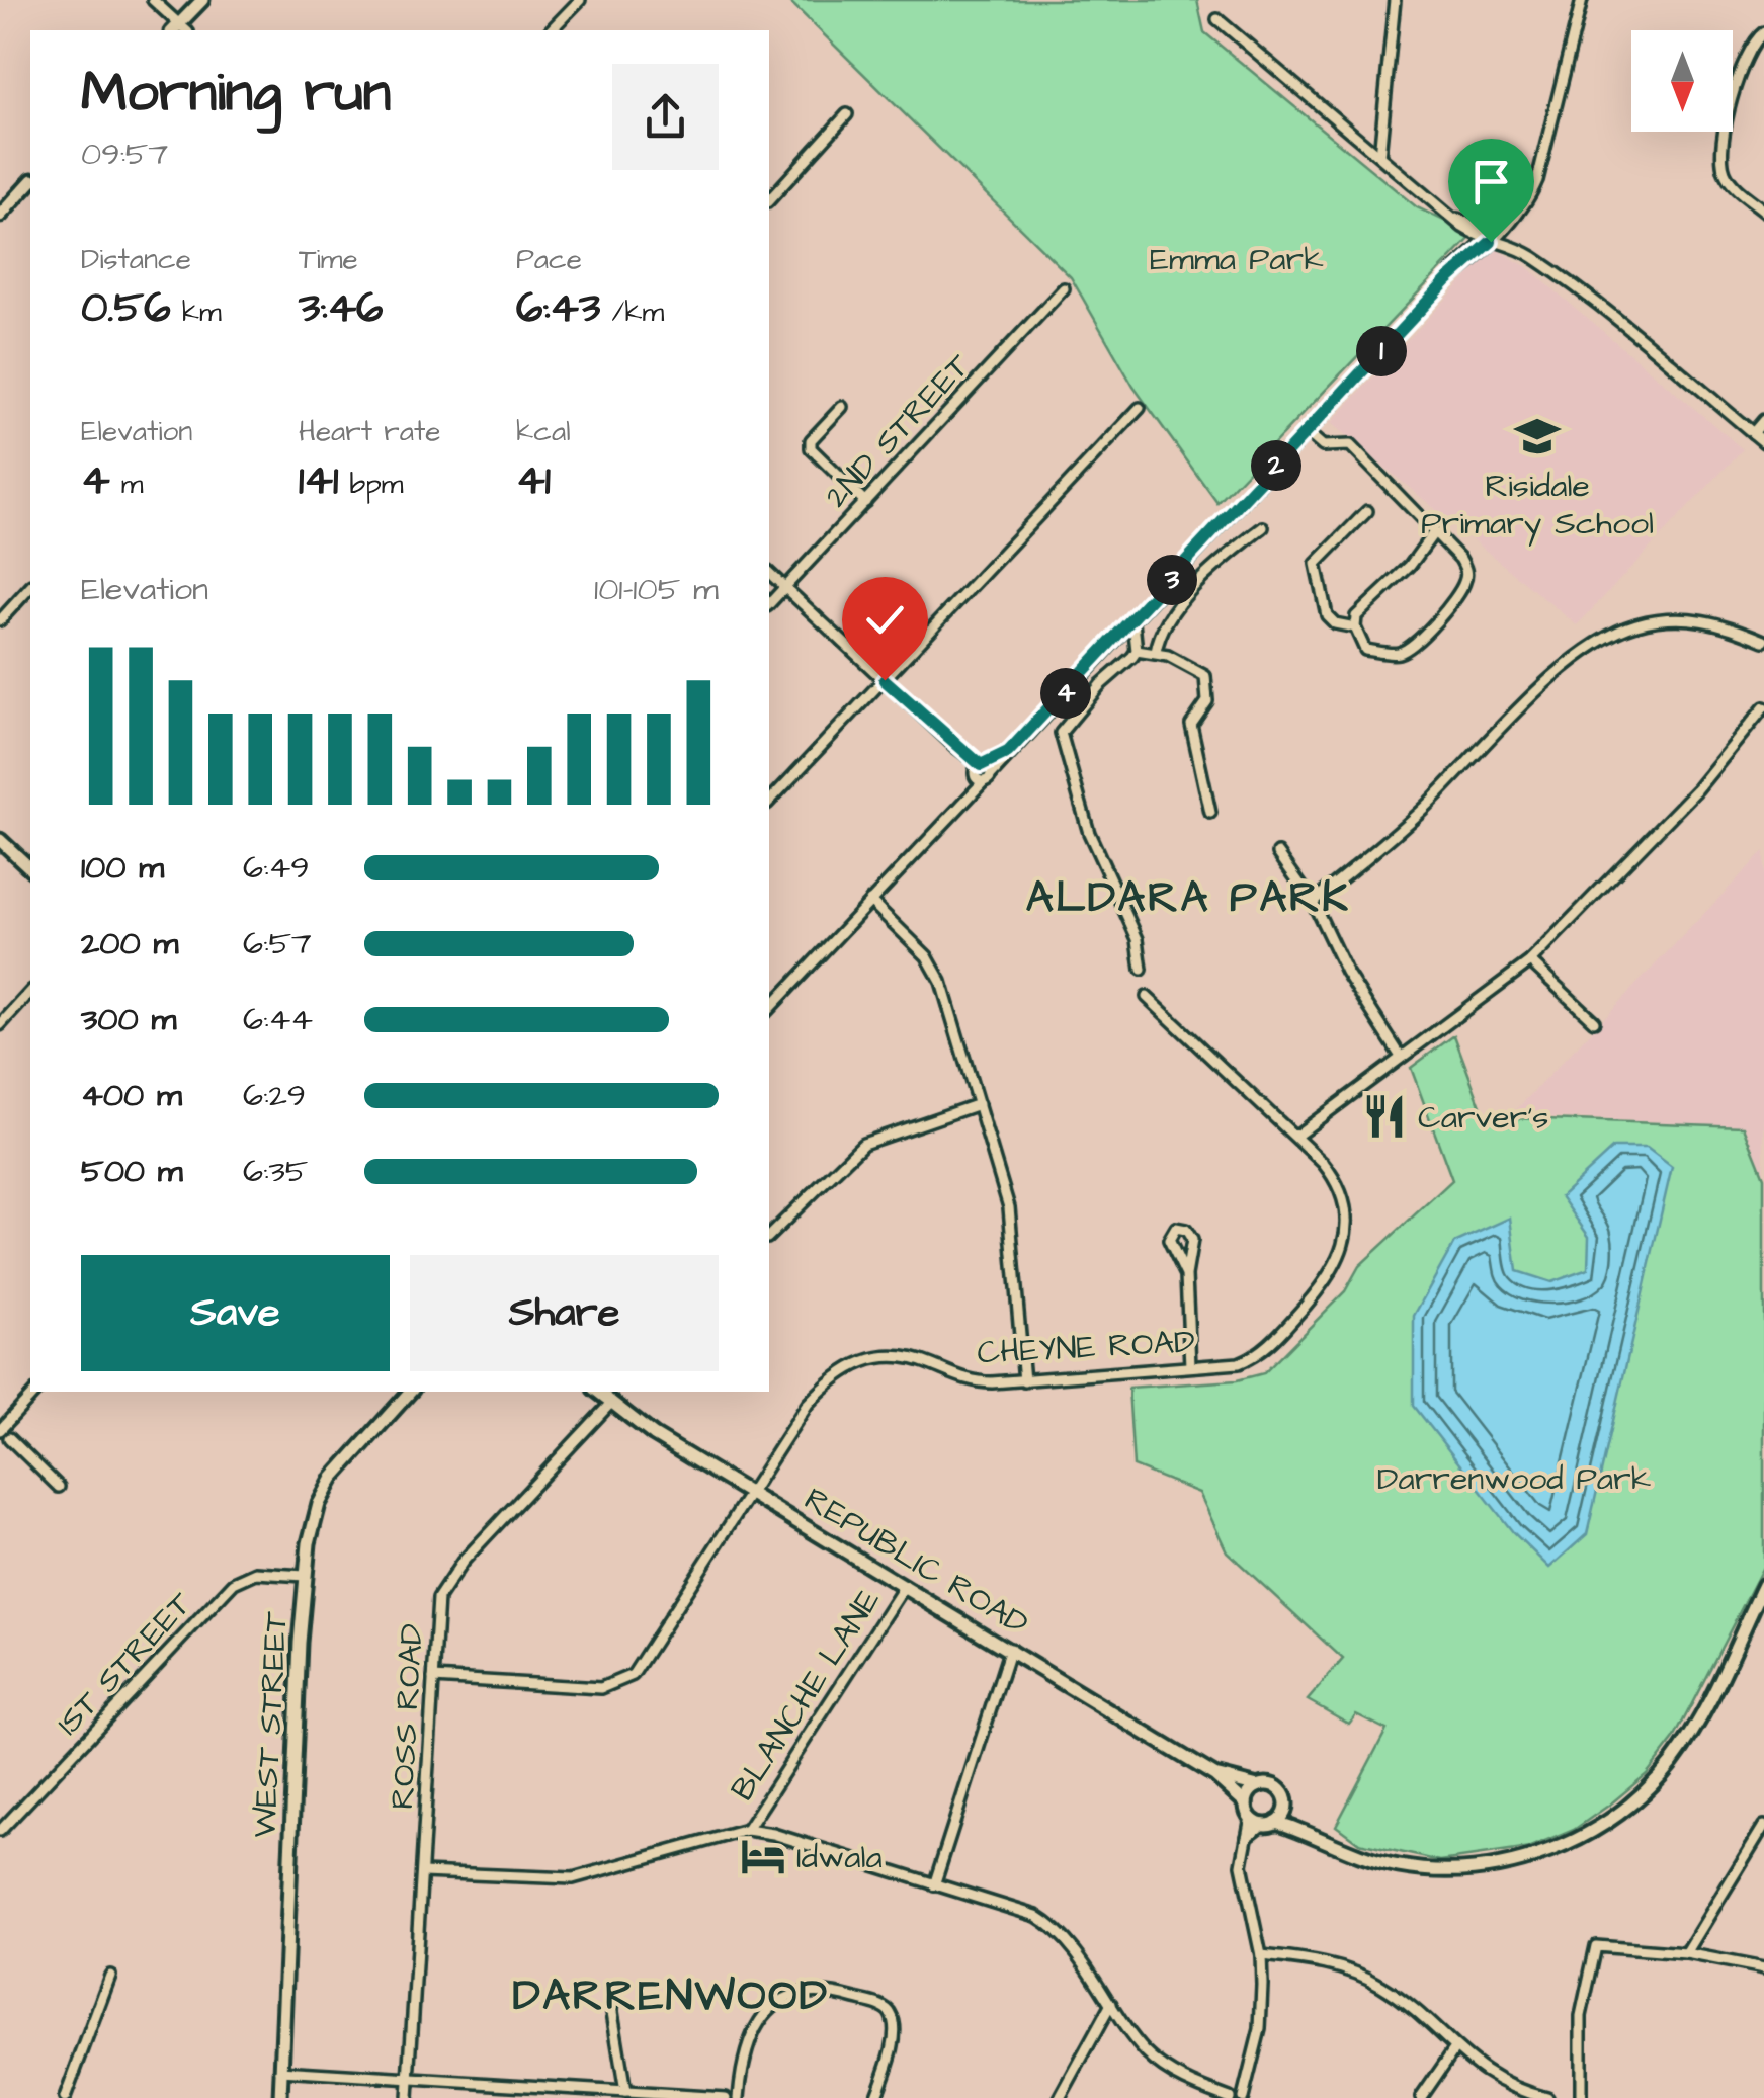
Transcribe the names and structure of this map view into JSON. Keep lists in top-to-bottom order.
{
  "streets": {
    "main road": ["REPUBLIC ROAD", "WEST STREET"],
    "street": [
      "2ND STREET",
      "CHEYNE ROAD",
      "1ST STREET",
      "BLANCHE LANE",
      "ROSS ROAD"
    ]
  },
  "crossings": [
    ["CHEYNE ROAD", "REPUBLIC ROAD"],
    ["CHEYNE ROAD", "ROSS ROAD"],
    ["REPUBLIC ROAD", "BLANCHE LANE"],
    ["REPUBLIC ROAD", "ROSS ROAD"],
    ["1ST STREET", "WEST STREET"]
  ],
  "districts": ["ALDARA PARK", "DARRENWOOD"],
  "parks": ["Emma Park", "Darrenwood Park"],
  "places": {
    "school or university": ["Risidale Primary School"],
    "restaurant": ["Carver's"],
    "hotel": ["Idwala"]
  },
  "north": "bottom",
  "page": {
    "heading": ["Morning run", "09:57"],
    "stats": [
      ["Distance", "0.56 km"],
      ["Time", "3:46"],
      ["Pace", "6:43 /km"],
      ["Elevation", "4 m"],
      ["Heart rate", "141 bpm"],
      ["kcal", "41"]
    ],
    "pins": [
      "1",
      "2",
      "3",
      "4"
    ],
    "chart": ["Elevation", "101–105 m"],
    "list": [
      {
        "name": "100 m",
        "note": "6:49"
      },
      {
        "name": "200 m",
        "note": "6:57"
      },
      {
        "name": "300 m",
        "note": "6:44"
      },
      {
        "name": "400 m",
        "note": "6:29"
      },
      {
        "name": "500 m",
        "note": "6:35"
      }
    ],
    "buttons": ["Save", "Share"]
  }
}
